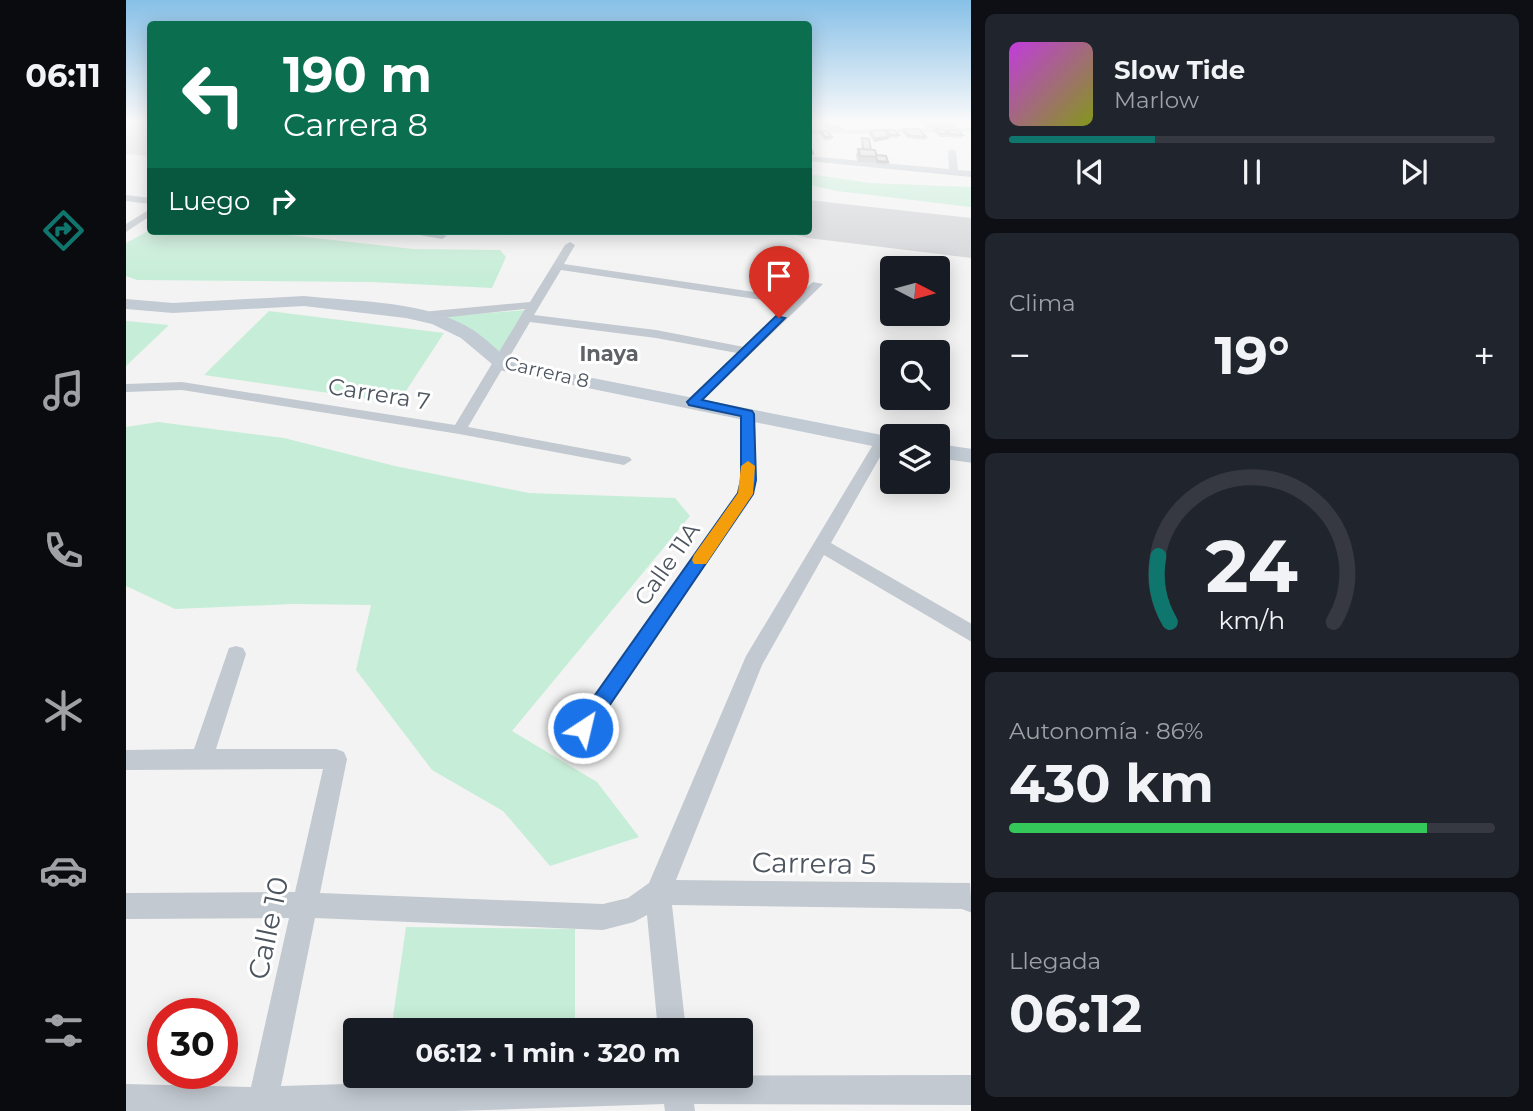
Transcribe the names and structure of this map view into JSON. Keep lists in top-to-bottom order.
{
  "streets": {
    "street": [
      "Carrera 8",
      "Carrera 7",
      "Calle 11A",
      "Carrera 5",
      "Calle 10"
    ]
  },
  "crossings": [
    ["Carrera 8", "Calle 11A"]
  ],
  "districts": ["Inaya"],
  "north": "right",
  "page": {
    "tabs": "06:11",
    "turn": ["190 m", "Carrera 8"],
    "song": ["Slow Tide", "Marlow"],
    "then": "Luego",
    "tile": [
      "Clima",
      ["Autonomía · 86%", "430 km"],
      ["Llegada", "06:12"]
    ],
    "heat": ["−", "19°", "+"],
    "limit": "30",
    "trip": "06:12 · 1 min · 320 m",
    "gauge": ["24", "km/h"]
  }
}
